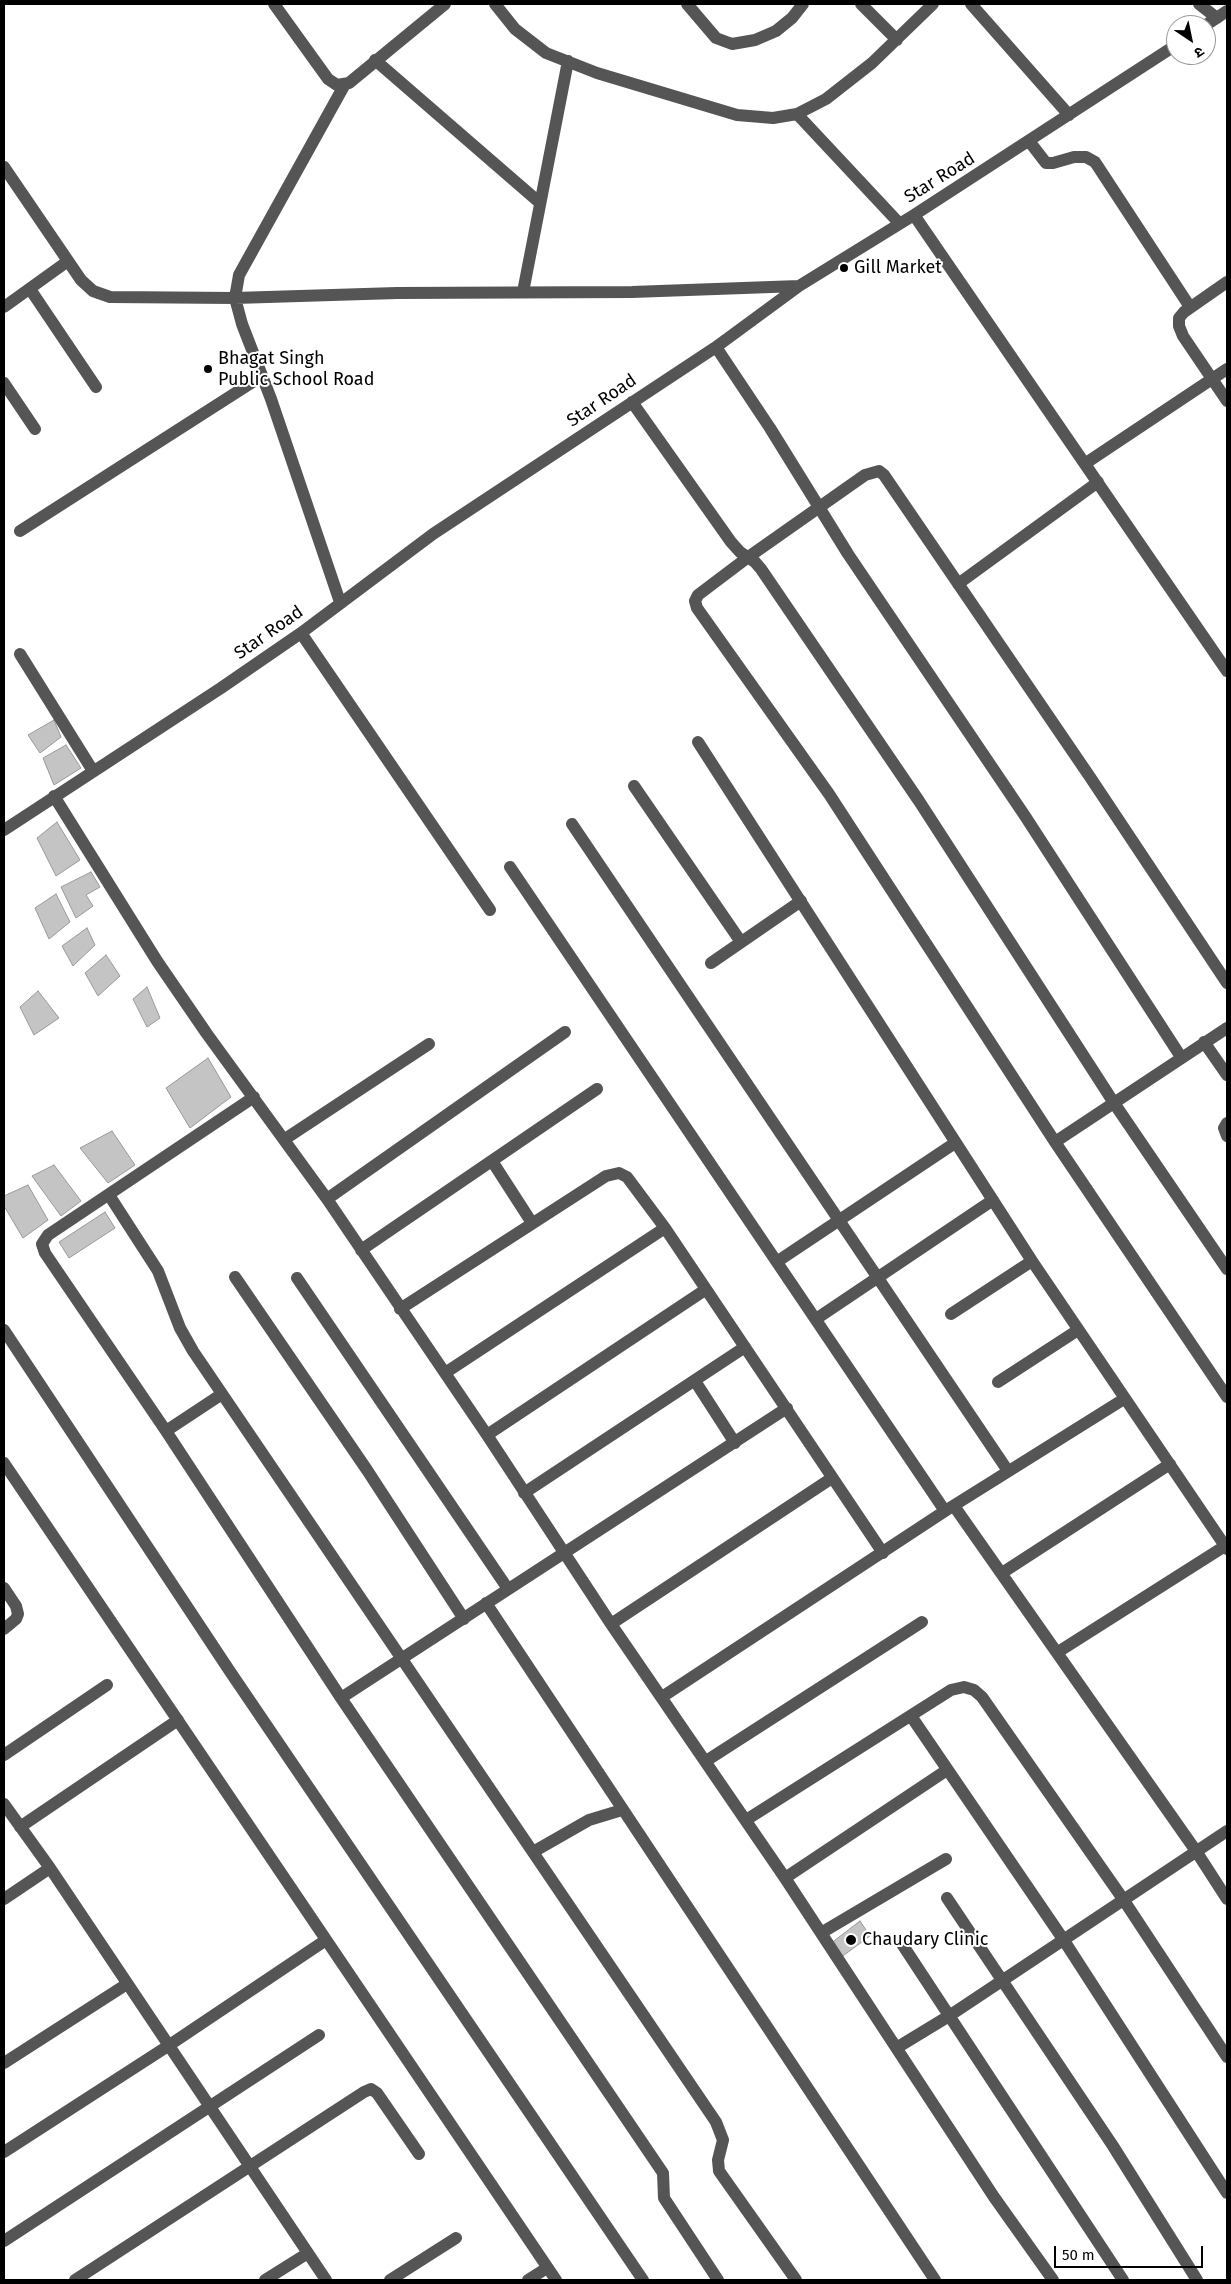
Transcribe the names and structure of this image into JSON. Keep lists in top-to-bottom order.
{
  "streets": {
    "street": ["Star Road"]
  },
  "places": ["Gill Market", "Bhagat Singh Public School Road", "Chaudary Clinic"],
  "scale_bar": "50 m",
  "north": "bottom right"
}
